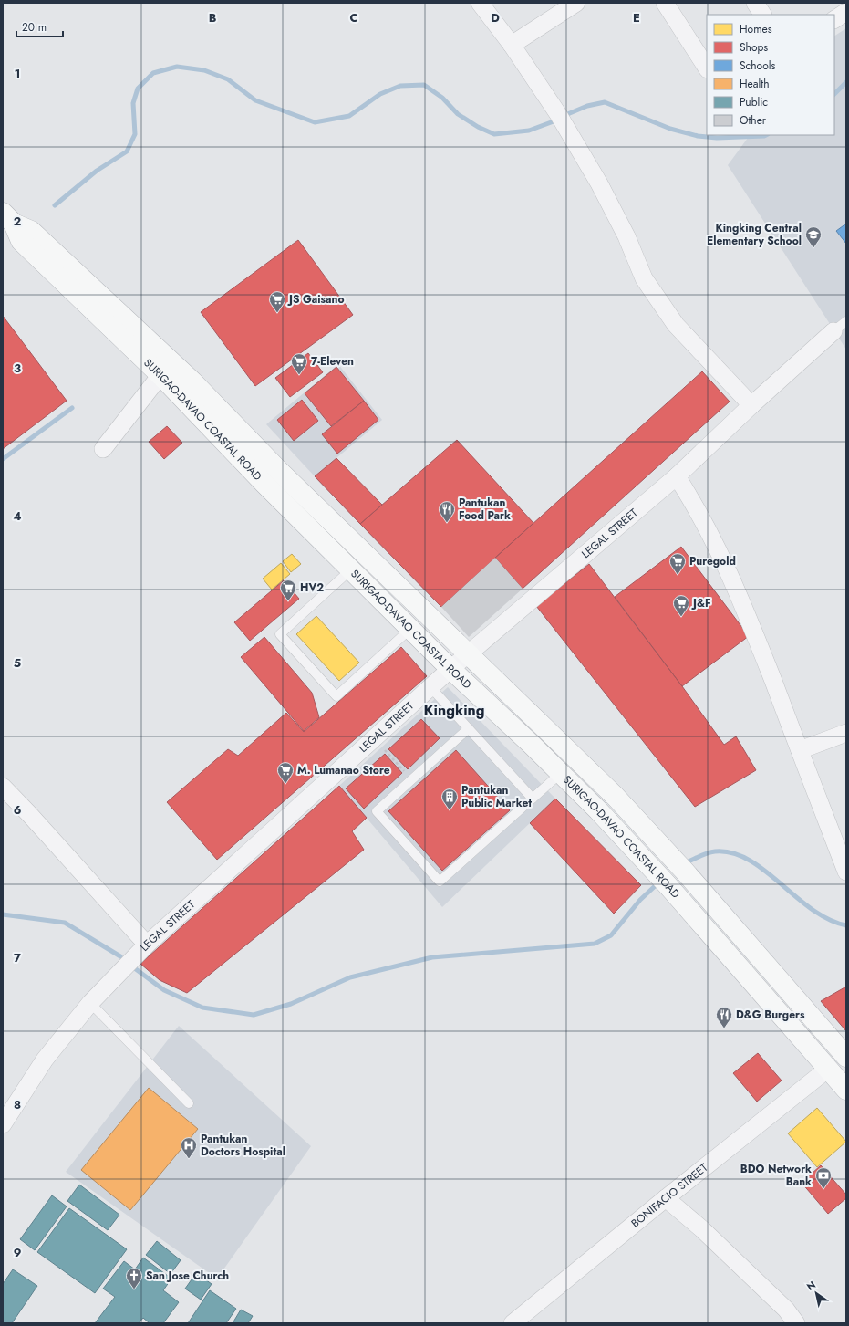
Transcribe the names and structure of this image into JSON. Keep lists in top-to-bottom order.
{
  "streets": {
    "highway": ["SURIGAO-DAVAO COASTAL ROAD"],
    "street": ["LEGAL STREET", "BONIFACIO STREET"]
  },
  "crossings": [
    ["SURIGAO-DAVAO COASTAL ROAD", "LEGAL STREET"],
    ["SURIGAO-DAVAO COASTAL ROAD", "BONIFACIO STREET"]
  ],
  "districts": ["Kingking"],
  "places": {
    "school or university": ["Kingking Central Elementary School"],
    "supermarket": [
      "JS Gaisano",
      "7-Eleven",
      "Puregold",
      "HV2",
      "J&F",
      "M. Lumanao Store"
    ],
    "restaurant": ["Pantukan Food Park", "D&G Burgers"],
    "building": ["Pantukan Public Market"],
    "hospital": ["Pantukan Doctors Hospital"],
    "bank": ["BDO Network Bank"],
    "church": ["San Jose Church"]
  },
  "legend": [
    "Homes",
    "Shops",
    "Schools",
    "Health",
    "Public",
    "Other"
  ],
  "scale_bar": "20 m",
  "north": "top left",
  "grid": {
    "columns": [
      "B",
      "C",
      "D",
      "E"
    ],
    "rows": [
      "1",
      "2",
      "3",
      "4",
      "5",
      "6",
      "7",
      "8",
      "9"
    ]
  }
}
